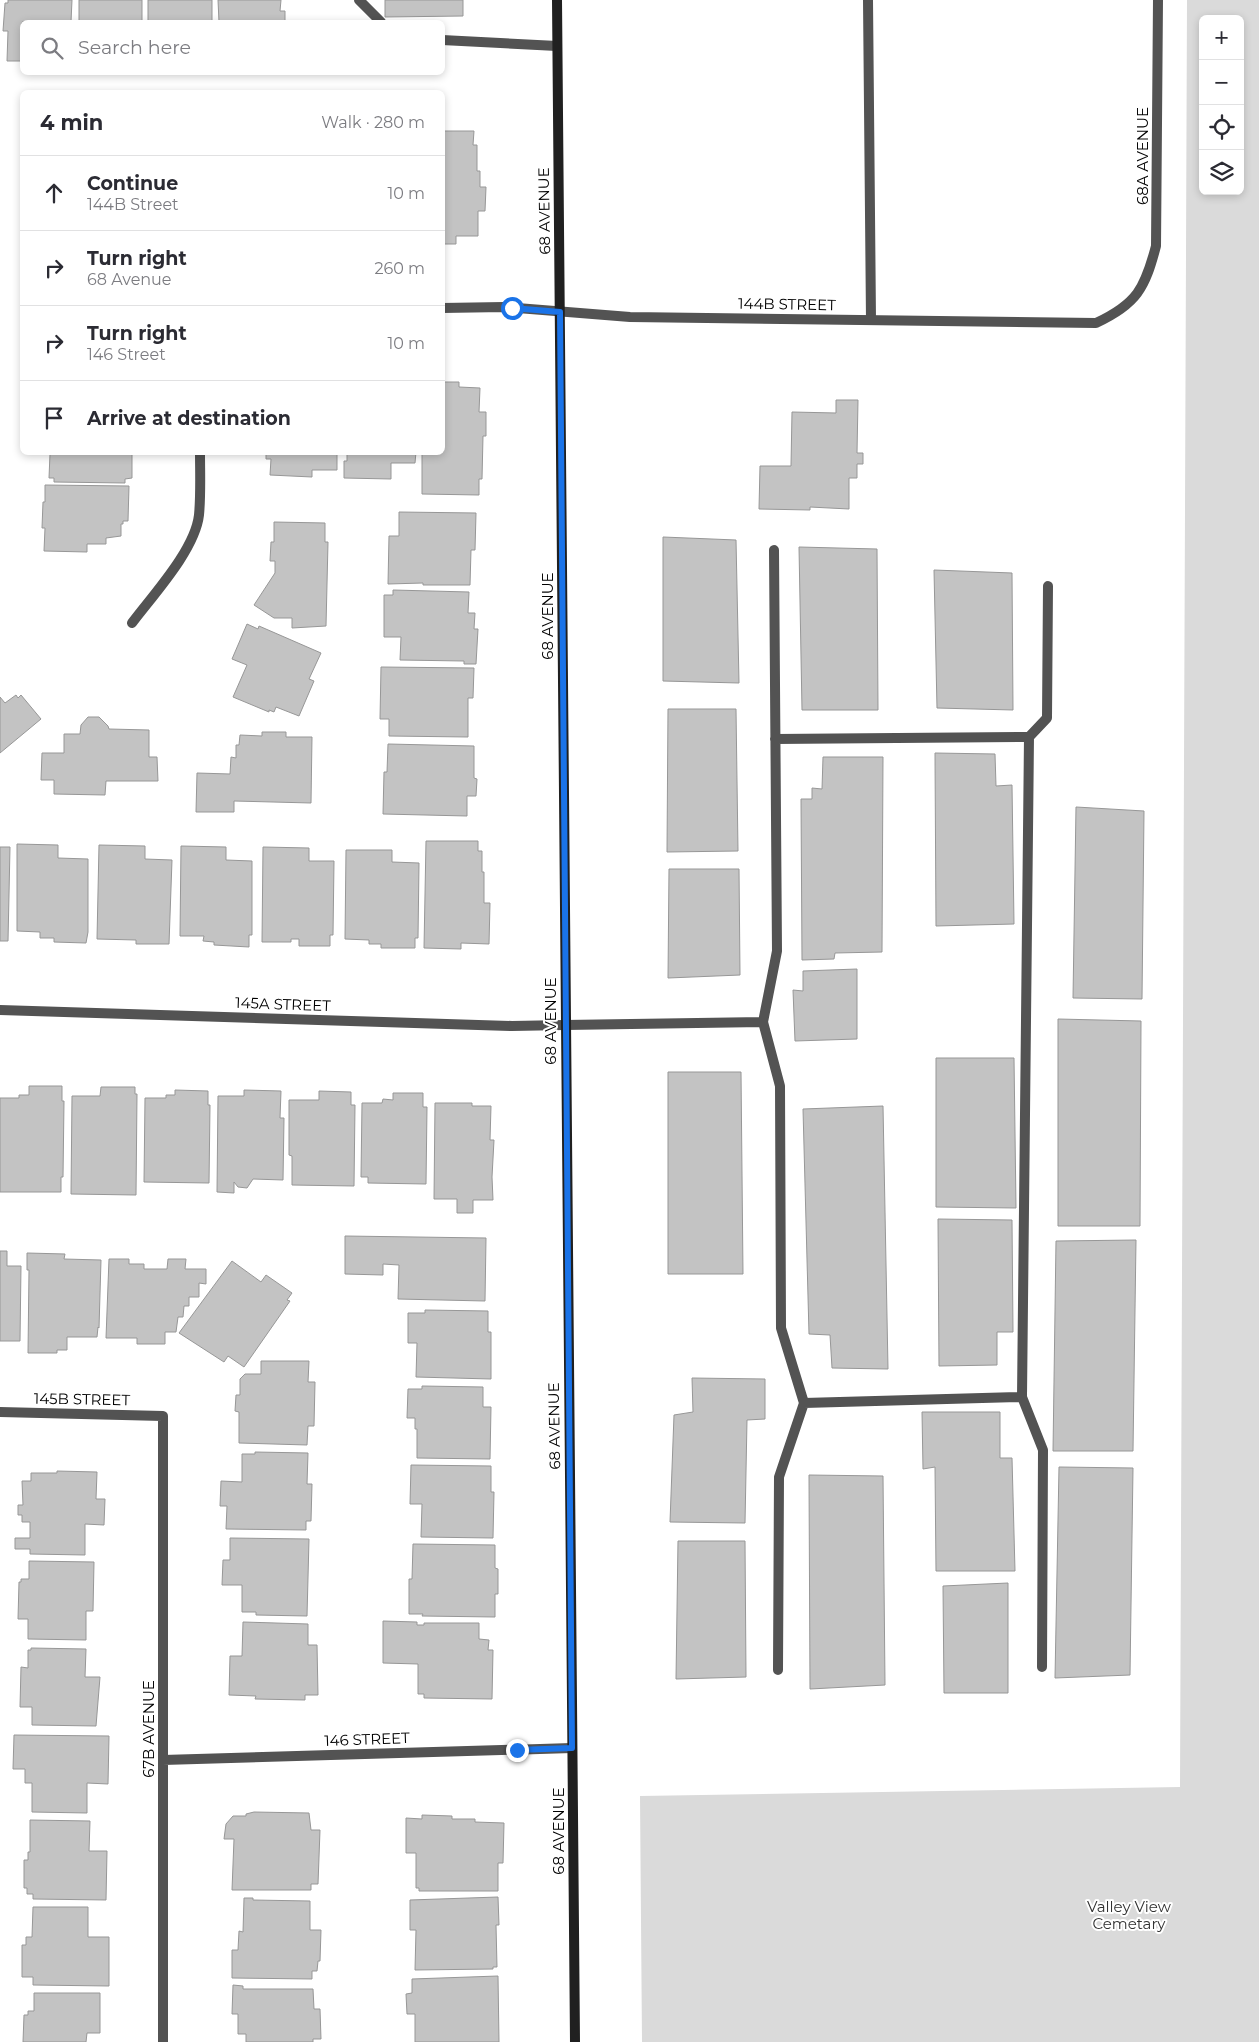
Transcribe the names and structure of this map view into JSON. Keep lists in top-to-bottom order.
{
  "streets": {
    "street": [
      "68A AVENUE",
      "68 AVENUE",
      "144B STREET",
      "145A STREET",
      "145B STREET",
      "67B AVENUE",
      "146 STREET"
    ]
  },
  "crossings": [
    ["68A AVENUE", "144B STREET"],
    ["68 AVENUE", "144B STREET"],
    ["68 AVENUE", "145A STREET"],
    ["68 AVENUE", "146 STREET"],
    ["145B STREET", "67B AVENUE"],
    ["67B AVENUE", "146 STREET"]
  ],
  "parks": ["Valley View Cemetary"],
  "page": {
    "map_buttons": ["+", "−"],
    "search": "Search here",
    "heading": ["4 min", "Walk · 280 m"],
    "list": [
      ["Continue", "144B Street", "10 m"],
      ["Turn right", "68 Avenue", "260 m"],
      ["Turn right", "146 Street", "10 m"],
      "Arrive at destination"
    ]
  }
}
